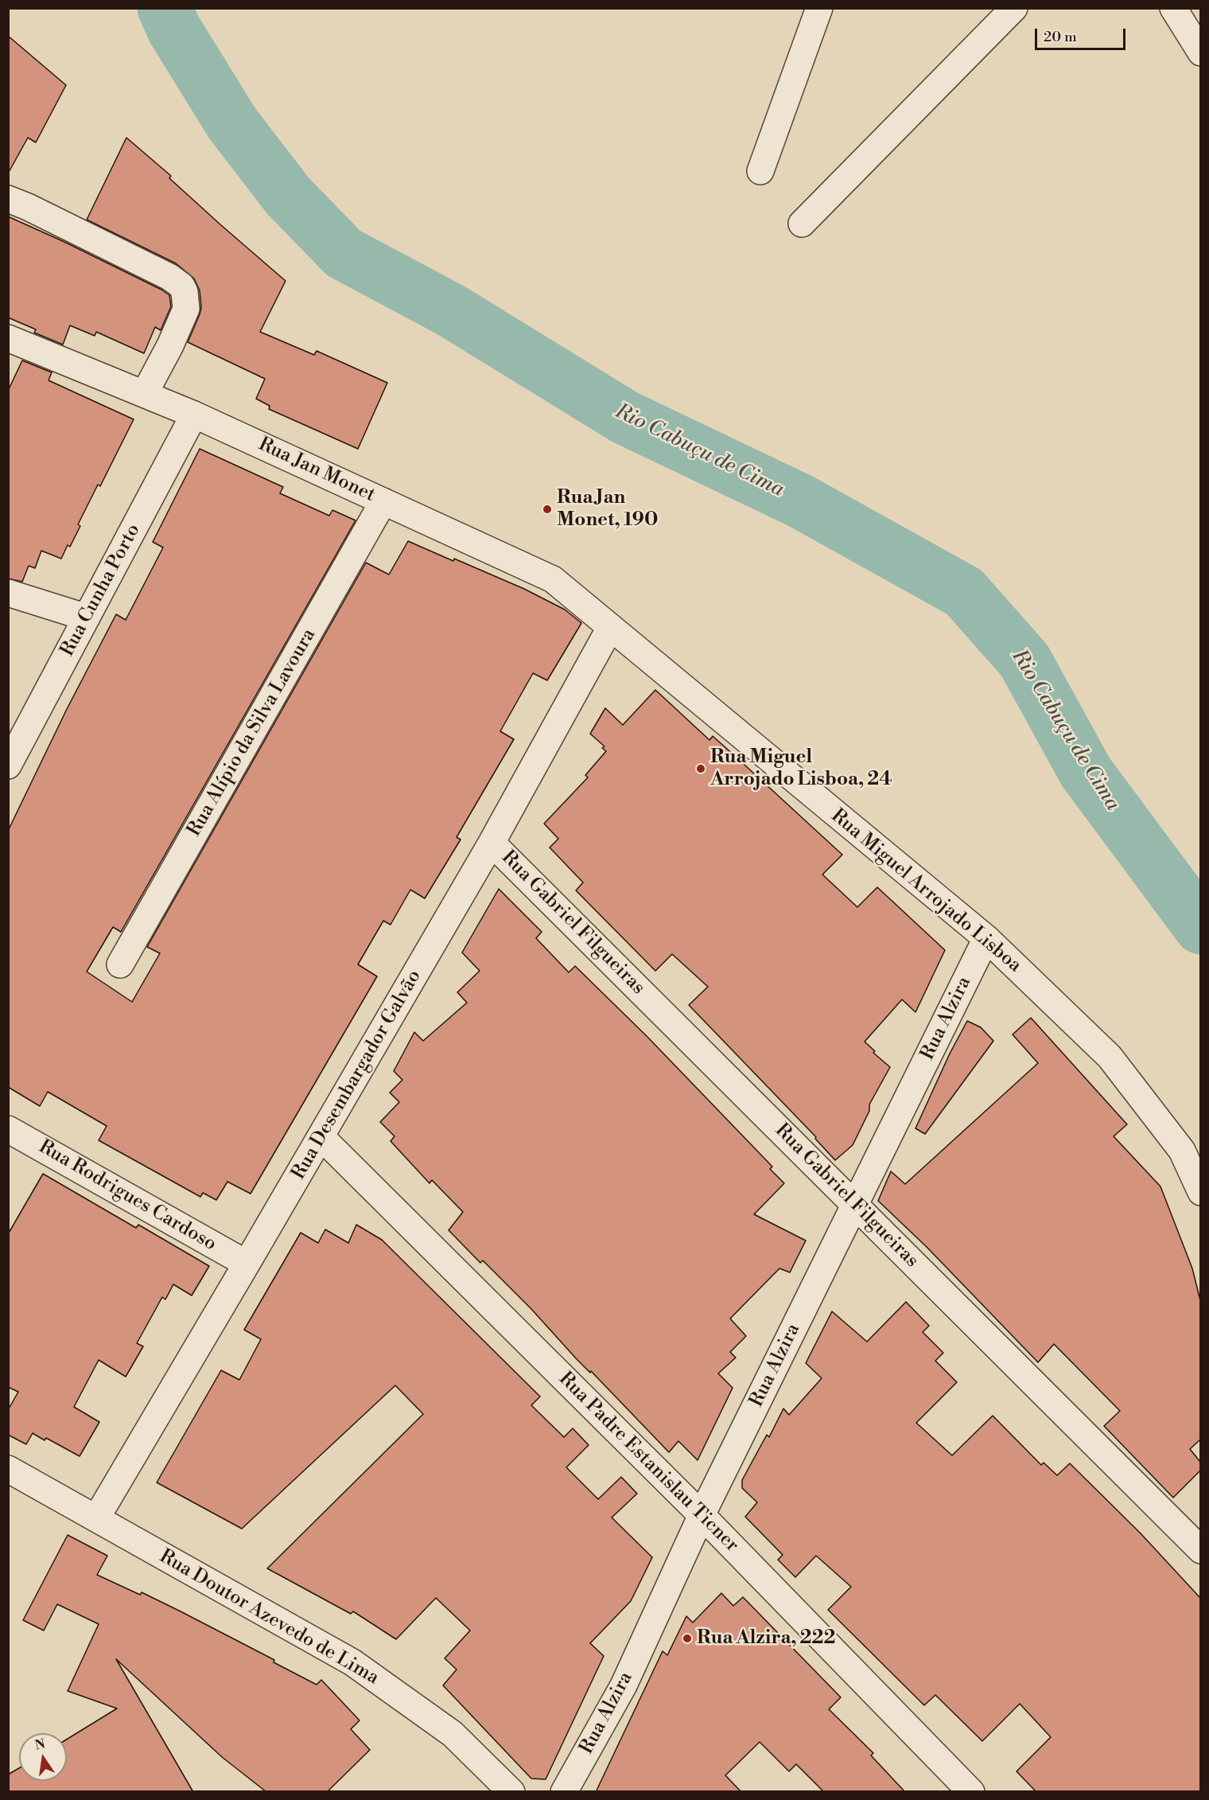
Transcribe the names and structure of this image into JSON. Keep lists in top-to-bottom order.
{
  "streets": {
    "street": [
      "Rua Jan Monet",
      "Rua Cunha Porto",
      "Rua Alípio da Silva Lavoura",
      "Rua Miguel Arrojado Lisboa",
      "Rua Gabriel Filgueiras",
      "Rua Alzira",
      "Rua Desembargador Galvão",
      "Rua Rodrigues Cardoso",
      "Rua Padre Estanislau Ticner",
      "Rua Doutor Azevedo de Lima"
    ]
  },
  "crossings": [
    ["Rua Jan Monet", "Rua Cunha Porto"],
    ["Rua Jan Monet", "Rua Alípio da Silva Lavoura"],
    ["Rua Jan Monet", "Rua Miguel Arrojado Lisboa"],
    ["Rua Jan Monet", "Rua Desembargador Galvão"],
    ["Rua Miguel Arrojado Lisboa", "Rua Alzira"],
    ["Rua Miguel Arrojado Lisboa", "Rua Desembargador Galvão"],
    ["Rua Gabriel Filgueiras", "Rua Alzira"],
    ["Rua Gabriel Filgueiras", "Rua Desembargador Galvão"],
    ["Rua Alzira", "Rua Padre Estanislau Ticner"],
    ["Rua Desembargador Galvão", "Rua Rodrigues Cardoso"],
    ["Rua Desembargador Galvão", "Rua Padre Estanislau Ticner"],
    ["Rua Desembargador Galvão", "Rua Doutor Azevedo de Lima"]
  ],
  "water": ["Rio Cabuçu de Cima"],
  "places": ["Rua Jan Monet, 190", "Rua Miguel Arrojado Lisboa, 24", "Rua Alzira, 222"],
  "scale_bar": "20 m",
  "north": "top"
}
